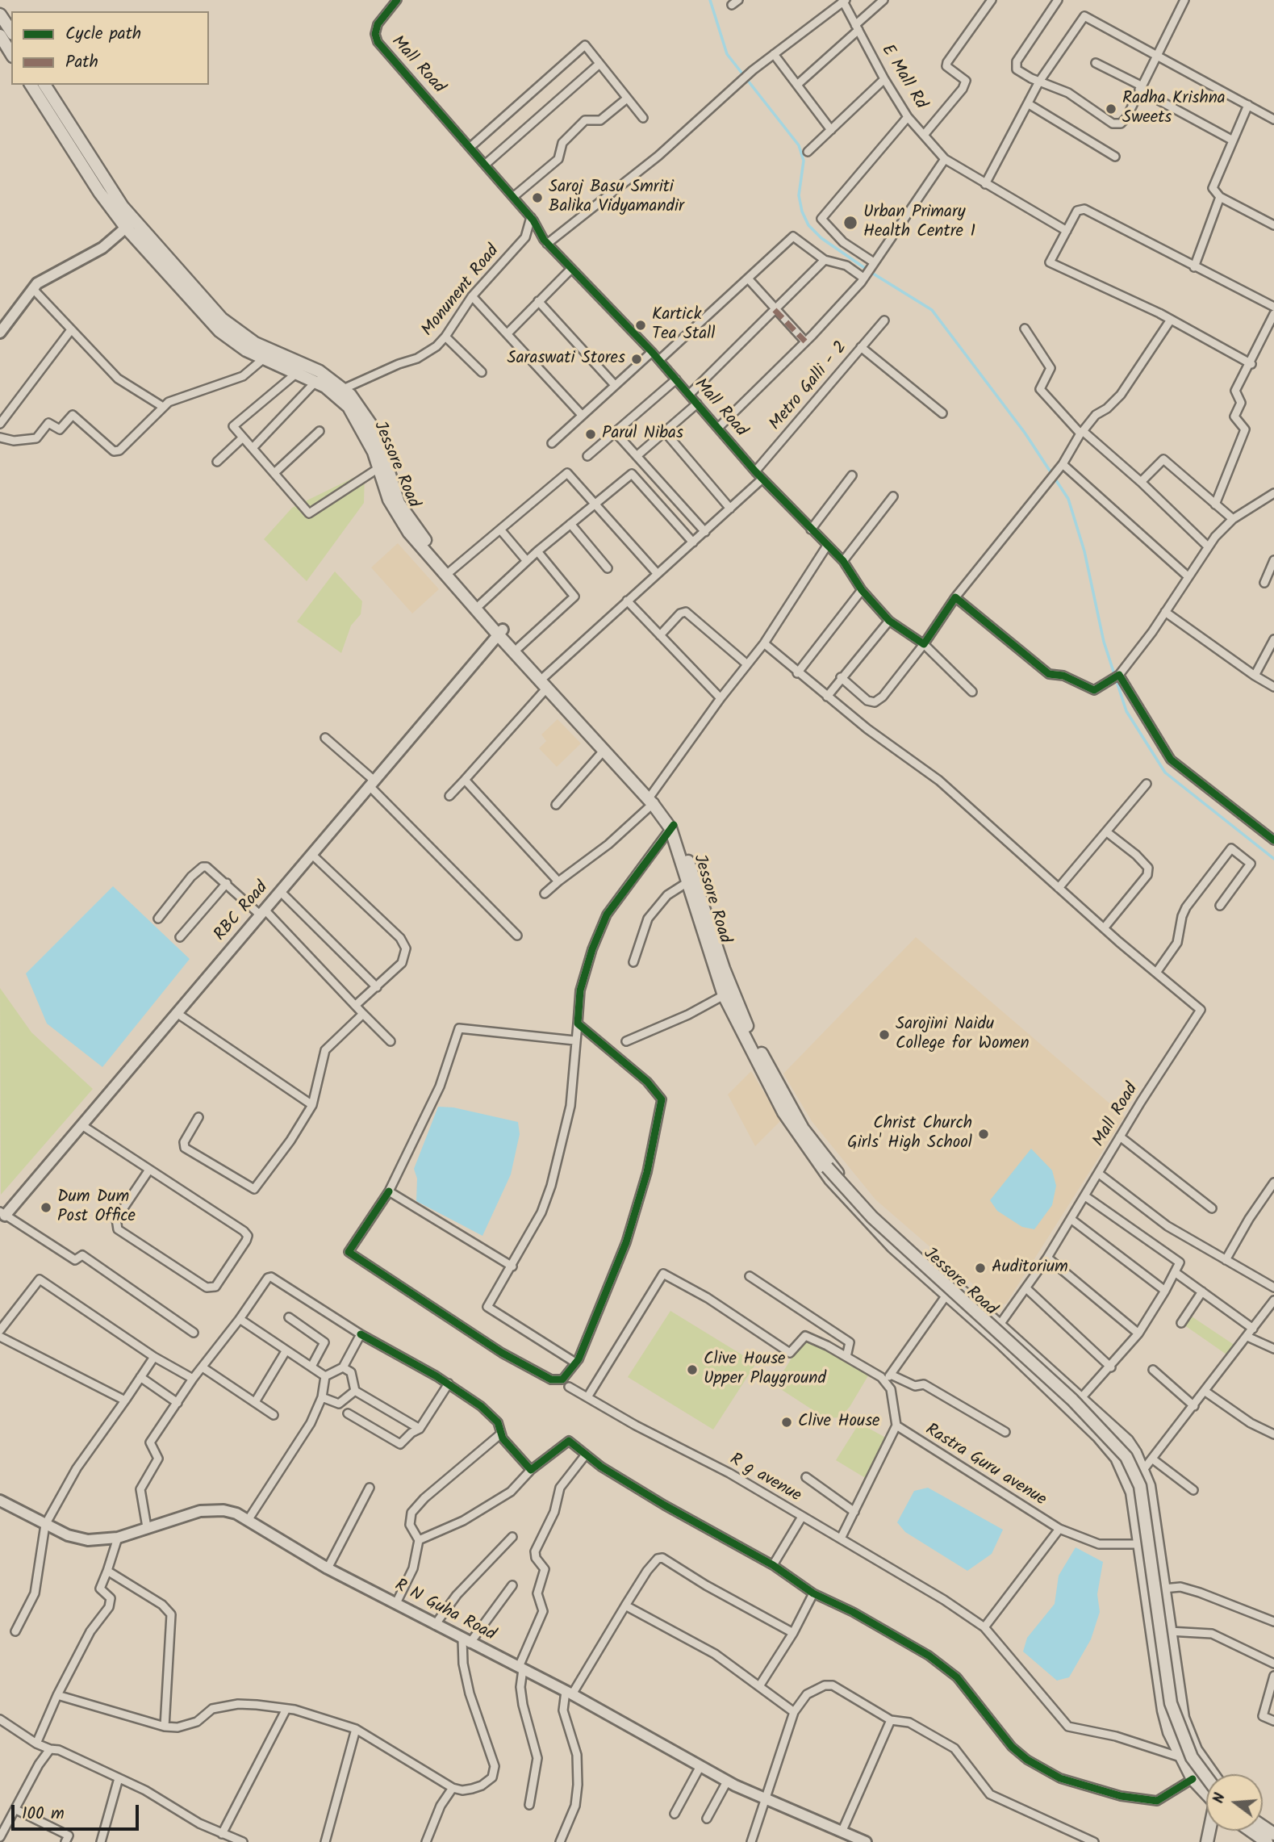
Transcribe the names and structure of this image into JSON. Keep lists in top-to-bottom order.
{
  "streets": {
    "main road": ["Jessore Road"],
    "street": [
      "Mall Road",
      "E Mall Rd",
      "Monunent Road",
      "Metro Galli - 2",
      "RBC Road",
      "Rastra Guru avenue",
      "R g avenue",
      "R N Guha Road"
    ]
  },
  "crossings": [
    ["Mall Road", "Monunent Road"],
    ["Mall Road", "Metro Galli - 2"],
    ["Mall Road", "Jessore Road"],
    ["Monunent Road", "Jessore Road"],
    ["Jessore Road", "RBC Road"],
    ["Jessore Road", "Rastra Guru avenue"]
  ],
  "places": [
    "Radha Krishna Sweets",
    "Saroj Basu Smriti Balika Vidyamandir",
    "Urban Primary Health Centre 1",
    "Kartick Tea Stall",
    "Saraswati Stores",
    "Parul Nibas",
    "Sarojini Naidu College for Women",
    "Christ Church Girls' High School",
    "Dum Dum Post Office",
    "Auditorium",
    "Clive House Upper Playground",
    "Clive House"
  ],
  "legend": ["Cycle path", "Path"],
  "scale_bar": "100 m",
  "north": "left"
}
